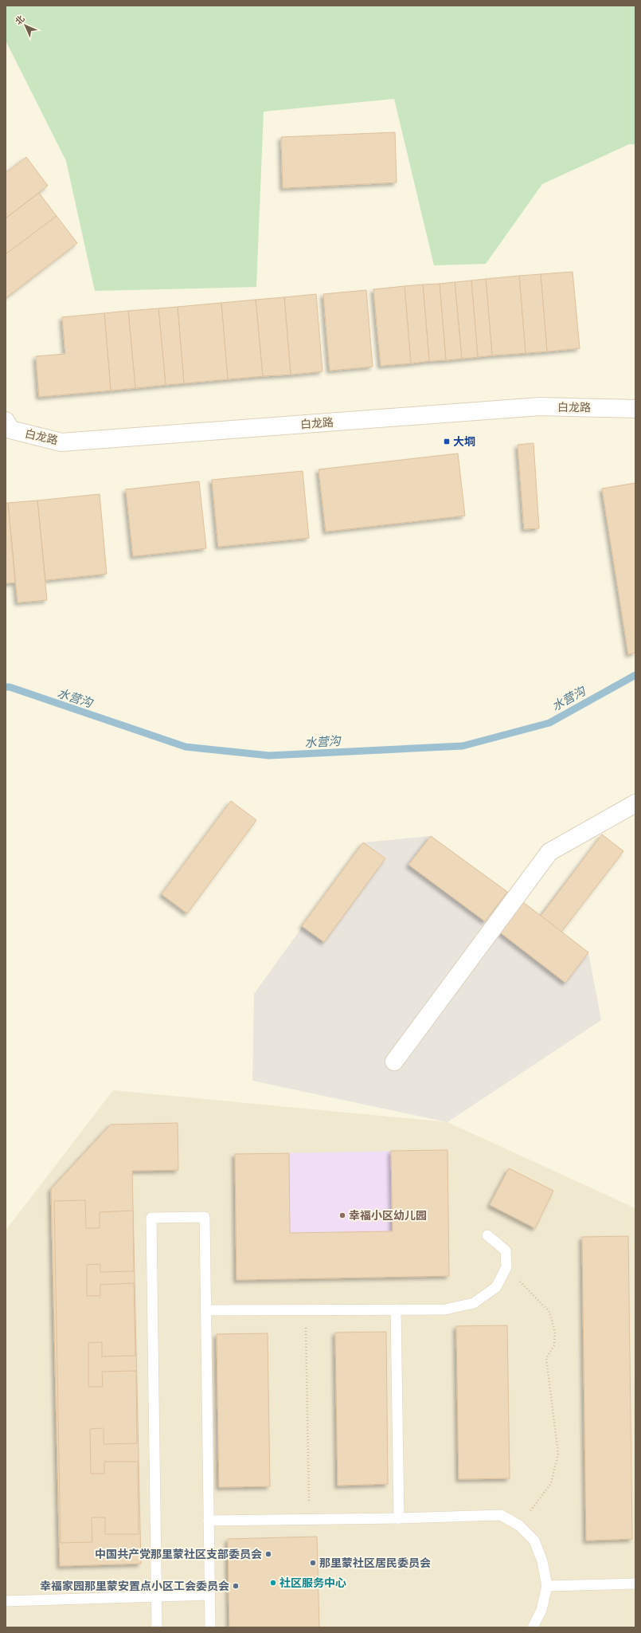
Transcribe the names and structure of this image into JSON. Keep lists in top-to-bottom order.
{
  "streets": {
    "street": ["白龙路"]
  },
  "water": ["水营沟"],
  "places": {
    "transit": ["大垌"],
    "other": [
      "幸福小区幼儿园",
      "中国共产党那里蒙社区支部委员会",
      "那里蒙社区居民委员会",
      "社区服务中心",
      "幸福家园那里蒙安置点小区工会委员会"
    ]
  },
  "north": "top left"
}
